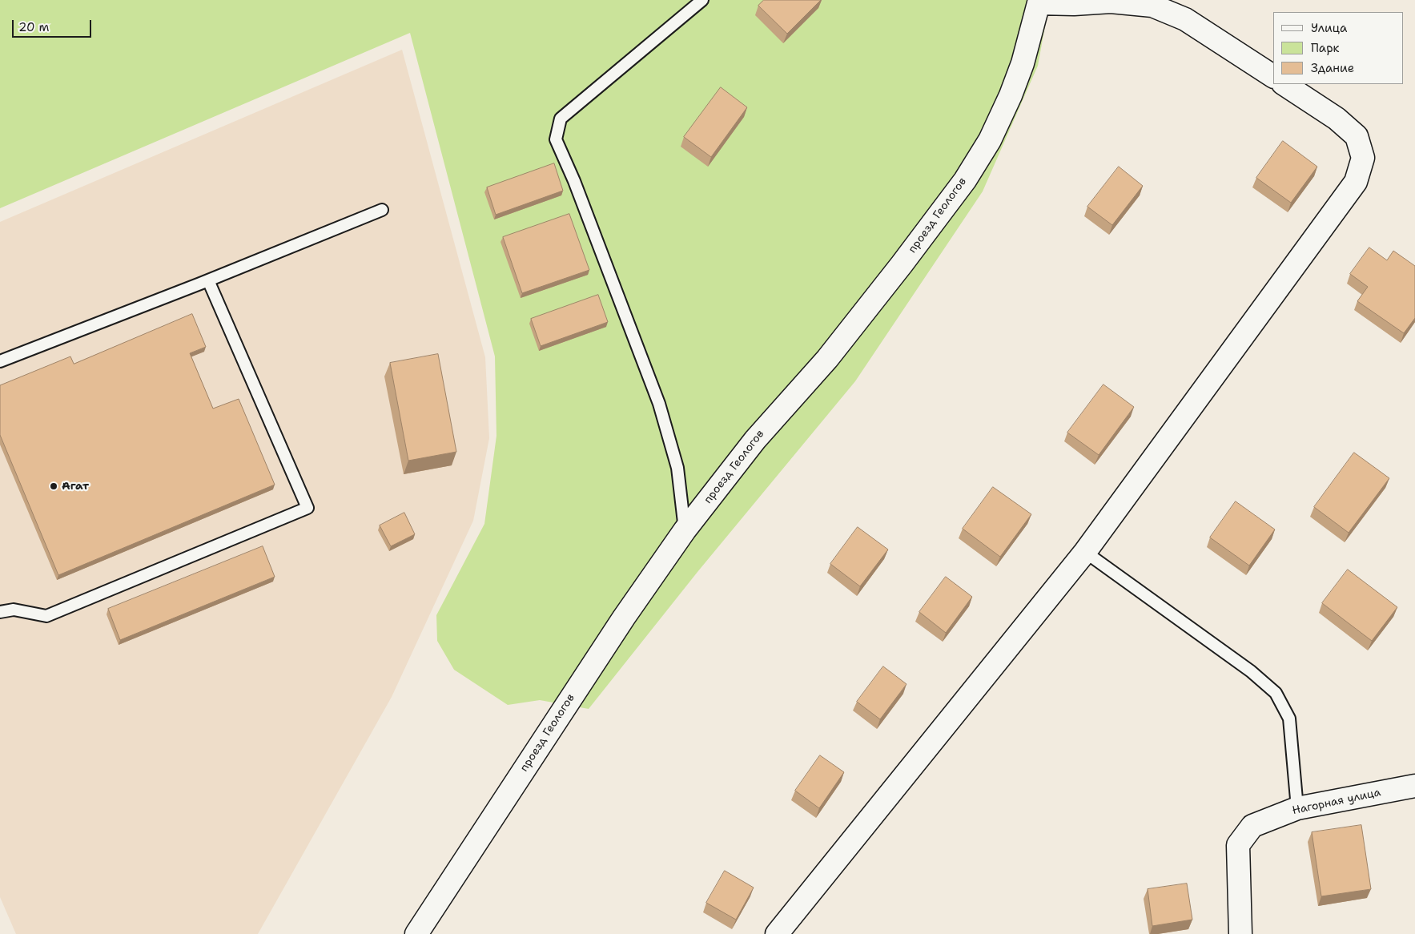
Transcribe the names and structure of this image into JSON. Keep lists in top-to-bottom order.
{
  "streets": {
    "street": ["проезд Геологов", "Нагорная улица"]
  },
  "places": ["Агат"],
  "legend": ["Улица", "Парк", "Здание"],
  "scale_bar": "20 m"
}
